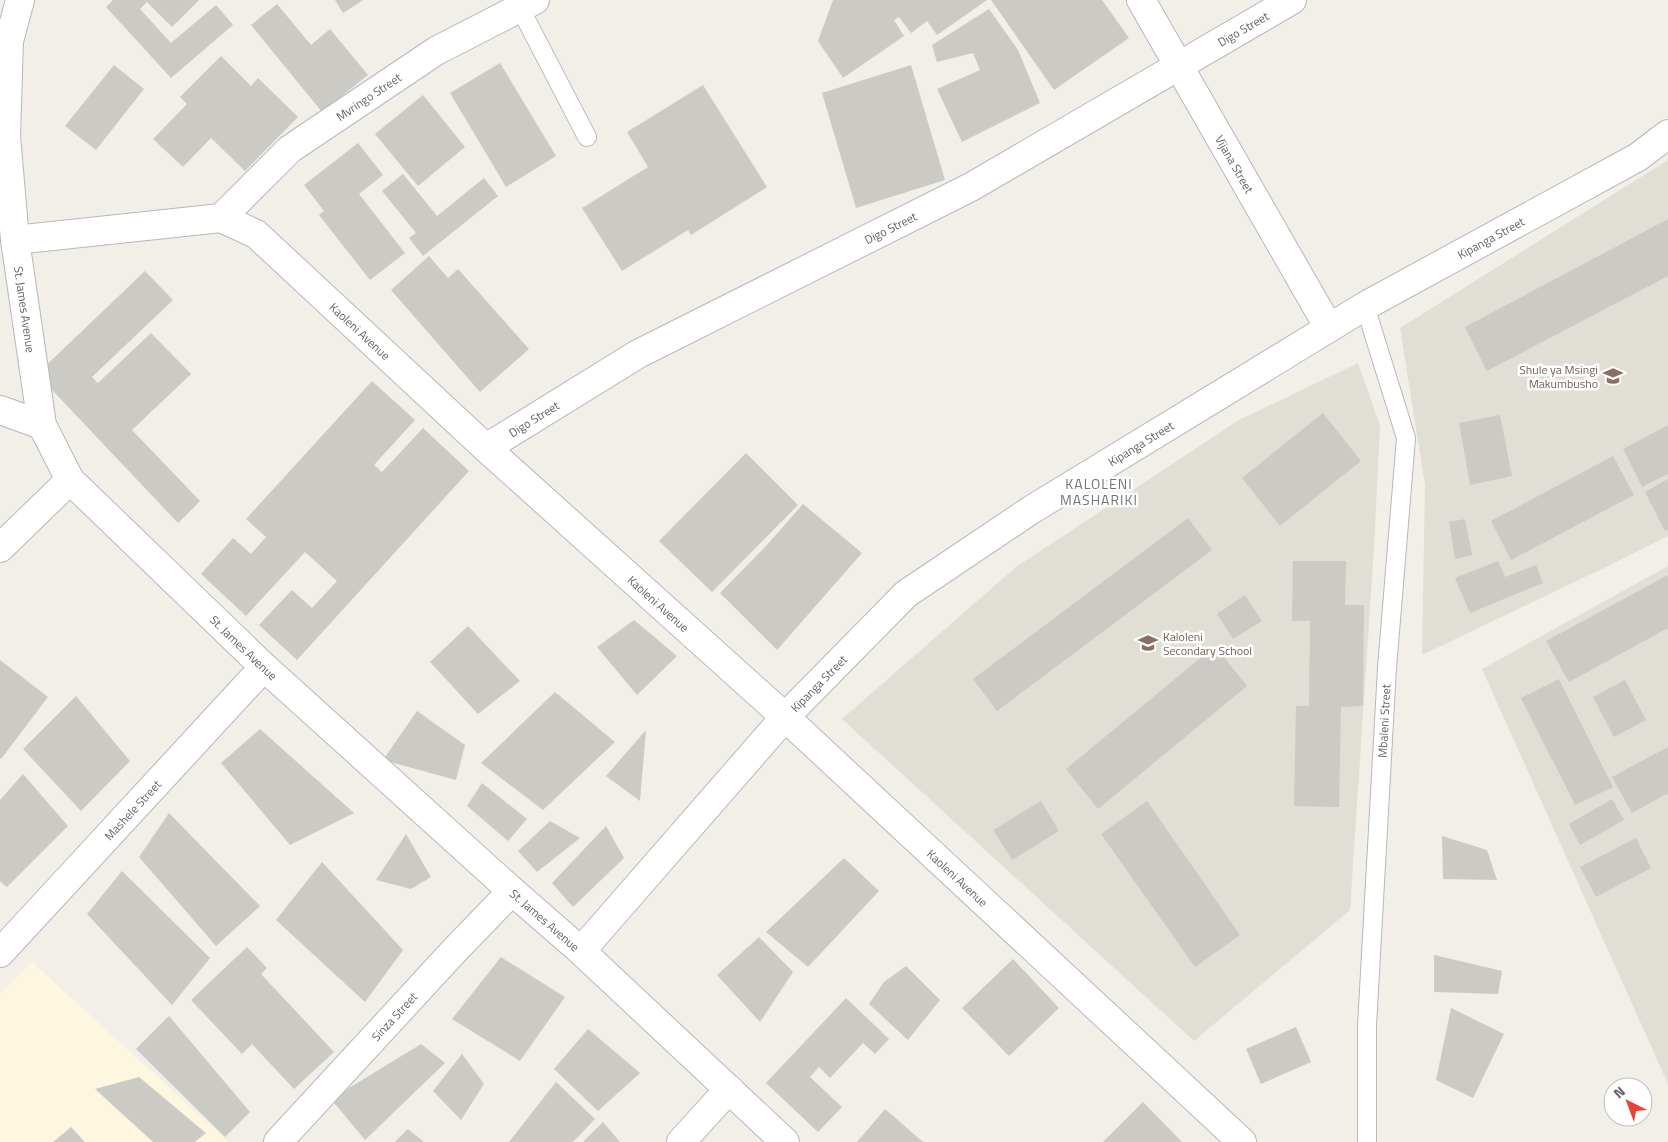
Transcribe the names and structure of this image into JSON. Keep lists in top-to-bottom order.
{
  "streets": {
    "street": [
      "Digo Street",
      "Mvringo Street",
      "Vijana Street",
      "Kipanga Street",
      "St. James Avenue",
      "Kaoleni Avenue",
      "Mashele Street",
      "Sinza Street"
    ],
    "lane": ["Mbaleni Street"]
  },
  "crossings": [
    ["Digo Street", "Vijana Street"],
    ["Digo Street", "Kaoleni Avenue"],
    ["Mvringo Street", "Kaoleni Avenue"],
    ["Vijana Street", "Kipanga Street"],
    ["Kipanga Street", "St. James Avenue"],
    ["Kipanga Street", "Kaoleni Avenue"],
    ["Kipanga Street", "Mbaleni Street"],
    ["St. James Avenue", "Mashele Street"],
    ["St. James Avenue", "Sinza Street"]
  ],
  "districts": ["KALOLENI MASHARIKI"],
  "places": {
    "school or university": ["Shule ya Msingi Makumbusho", "Kaloleni Secondary School"]
  },
  "north": "top left"
}
